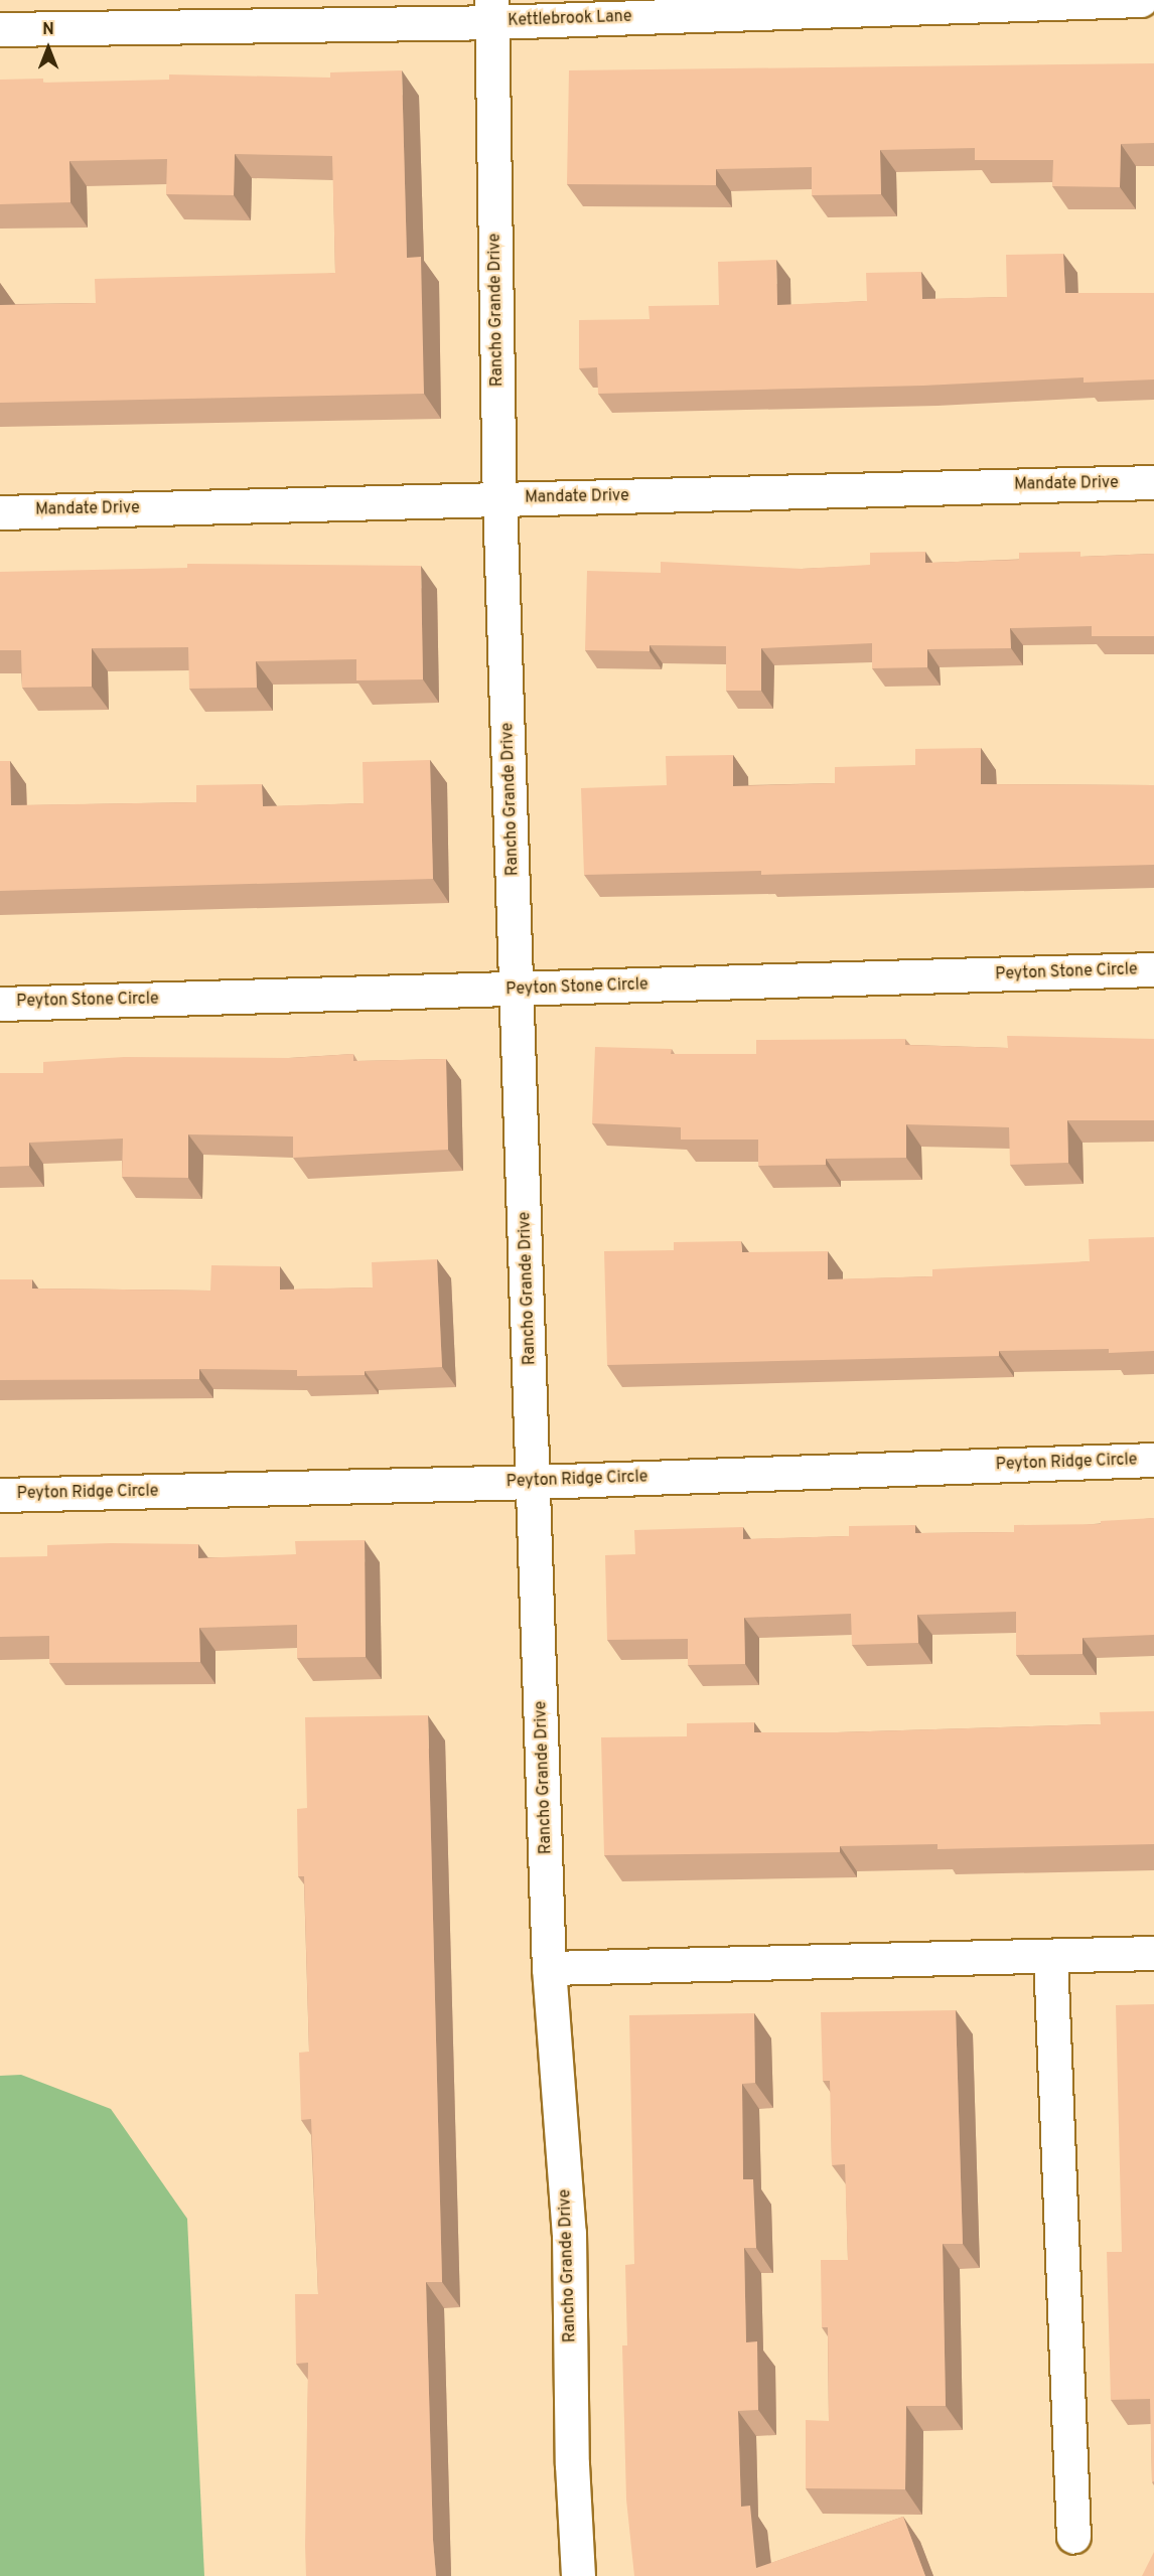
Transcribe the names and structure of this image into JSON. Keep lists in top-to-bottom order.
{
  "streets": {
    "street": [
      "Kettlebrook Lane",
      "Rancho Grande Drive",
      "Mandate Drive",
      "Peyton Stone Circle",
      "Peyton Ridge Circle"
    ]
  },
  "crossings": [
    ["Kettlebrook Lane", "Rancho Grande Drive"],
    ["Rancho Grande Drive", "Mandate Drive"],
    ["Rancho Grande Drive", "Peyton Stone Circle"],
    ["Rancho Grande Drive", "Peyton Ridge Circle"]
  ],
  "north": "top"
}
